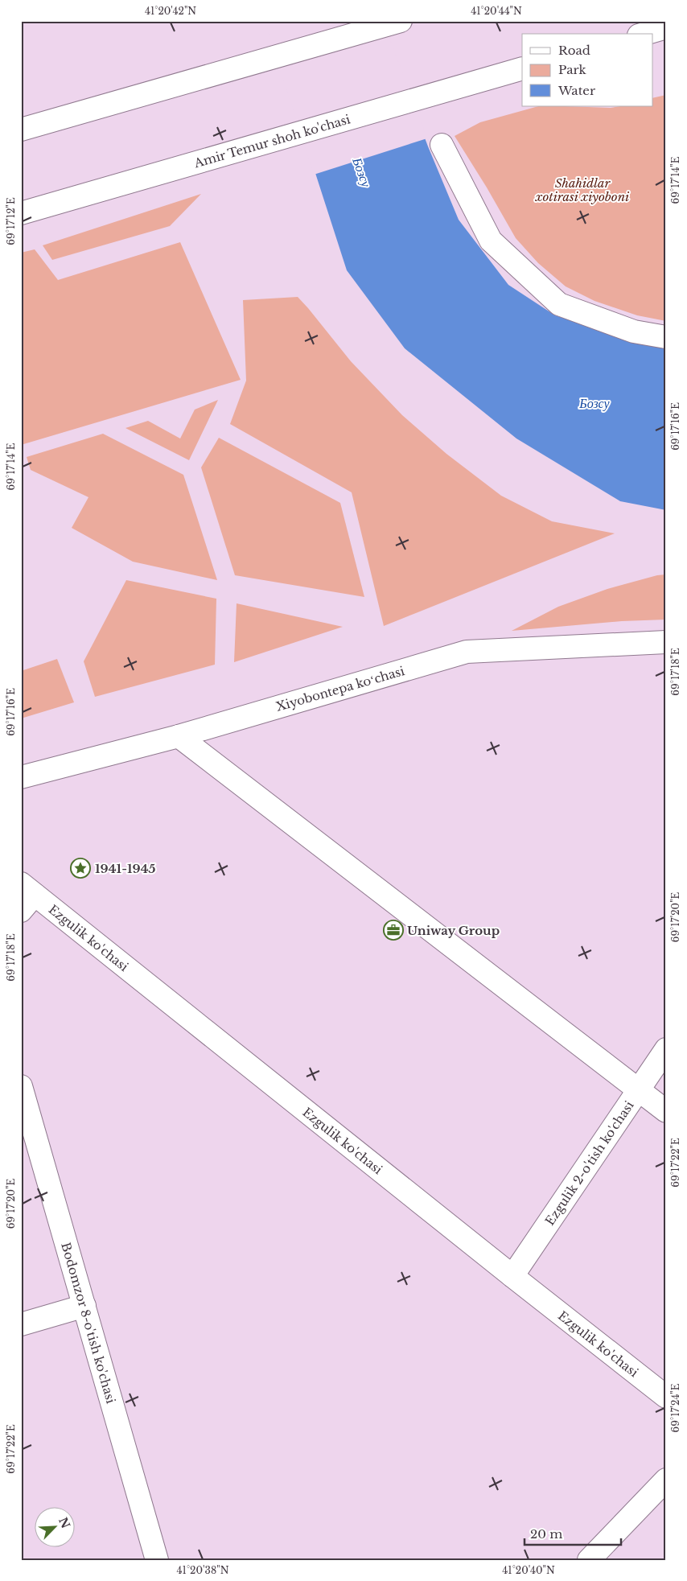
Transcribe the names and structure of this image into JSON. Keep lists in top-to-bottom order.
{
  "streets": {
    "street": [
      "Amir Temur shoh ko'chasi",
      "Xiyobontepa koʻchasi",
      "Ezgulik ko'chasi",
      "Ezgulik 2-o'tish ko'chasi",
      "Bodomzor 8-o'tish ko'chasi"
    ]
  },
  "crossings": [
    ["Ezgulik ko'chasi", "Ezgulik 2-o'tish ko'chasi"]
  ],
  "water": ["Бозсу"],
  "parks": ["Shahidlar xotirasi xiyoboni"],
  "places": {
    "place": ["1941-1945"],
    "office": ["Uniway Group"]
  },
  "legend": ["Road", "Park", "Water"],
  "scale_bar": "20 m",
  "north": "top right",
  "coordinates": [
    "41°20'42\"N",
    "41°20'44\"N",
    "69°17'14\"E",
    "69°17'12\"E",
    "69°17'16\"E",
    "69°17'18\"E",
    "69°17'20\"E",
    "69°17'22\"E",
    "69°17'24\"E",
    "41°20'38\"N",
    "41°20'40\"N"
  ]
}
